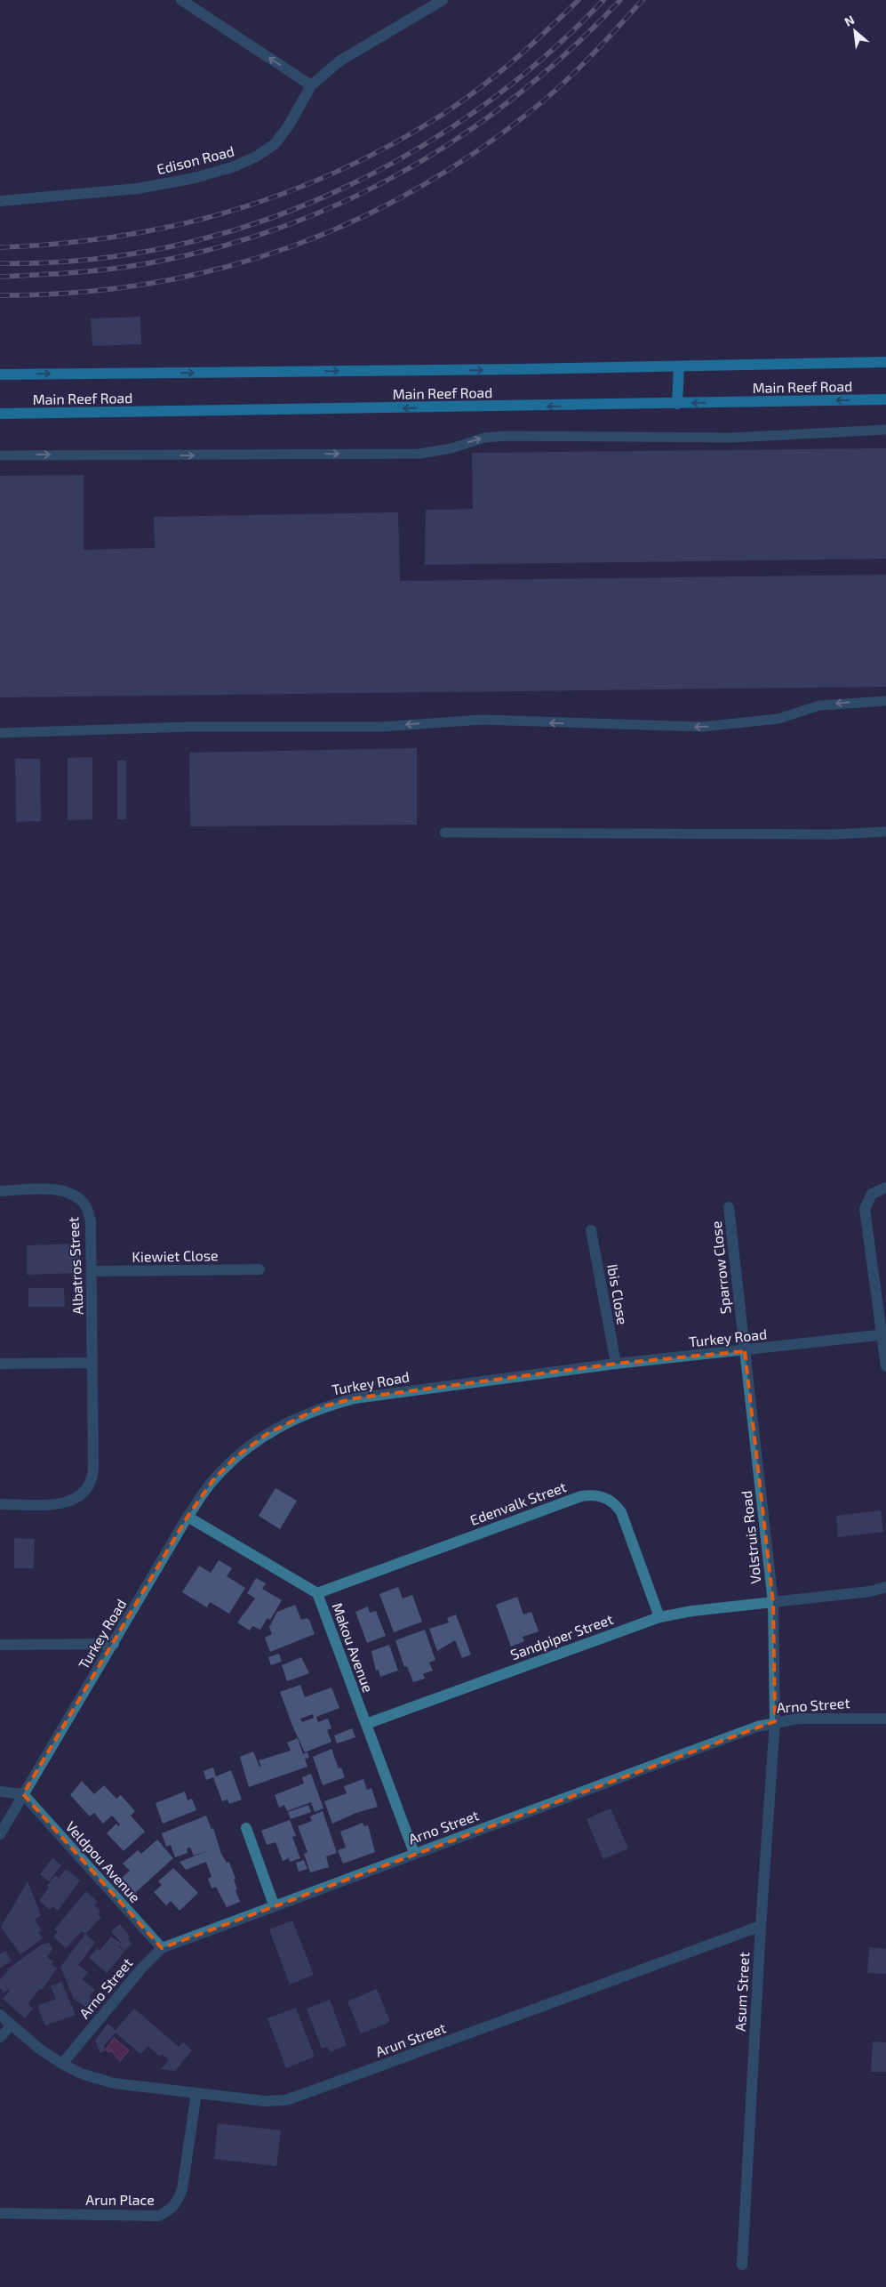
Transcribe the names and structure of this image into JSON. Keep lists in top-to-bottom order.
{
  "streets": {
    "main road": ["Main Reef Road"],
    "street": [
      "Edison Road",
      "Kiewiet Close",
      "Albatros Street",
      "Sparrow Close",
      "Ibis Close",
      "Turkey Road",
      "Edenvalk Street",
      "Volstruis Road",
      "Sandpiper Street",
      "Makou Avenue",
      "Arno Street",
      "Veldpou Avenue",
      "Asum Street",
      "Arun Street",
      "Arun Place"
    ]
  },
  "crossings": [
    ["Kiewiet Close", "Albatros Street"],
    ["Sparrow Close", "Turkey Road"],
    ["Sparrow Close", "Volstruis Road"],
    ["Ibis Close", "Turkey Road"],
    ["Turkey Road", "Volstruis Road"],
    ["Turkey Road", "Makou Avenue"],
    ["Turkey Road", "Veldpou Avenue"],
    ["Edenvalk Street", "Sandpiper Street"],
    ["Edenvalk Street", "Makou Avenue"],
    ["Volstruis Road", "Sandpiper Street"],
    ["Volstruis Road", "Arno Street"],
    ["Volstruis Road", "Asum Street"],
    ["Sandpiper Street", "Makou Avenue"],
    ["Makou Avenue", "Arno Street"],
    ["Arno Street", "Veldpou Avenue"],
    ["Arno Street", "Asum Street"],
    ["Arno Street", "Arun Street"],
    ["Asum Street", "Arun Street"],
    ["Arun Street", "Arun Place"]
  ],
  "north": "top left"
}
